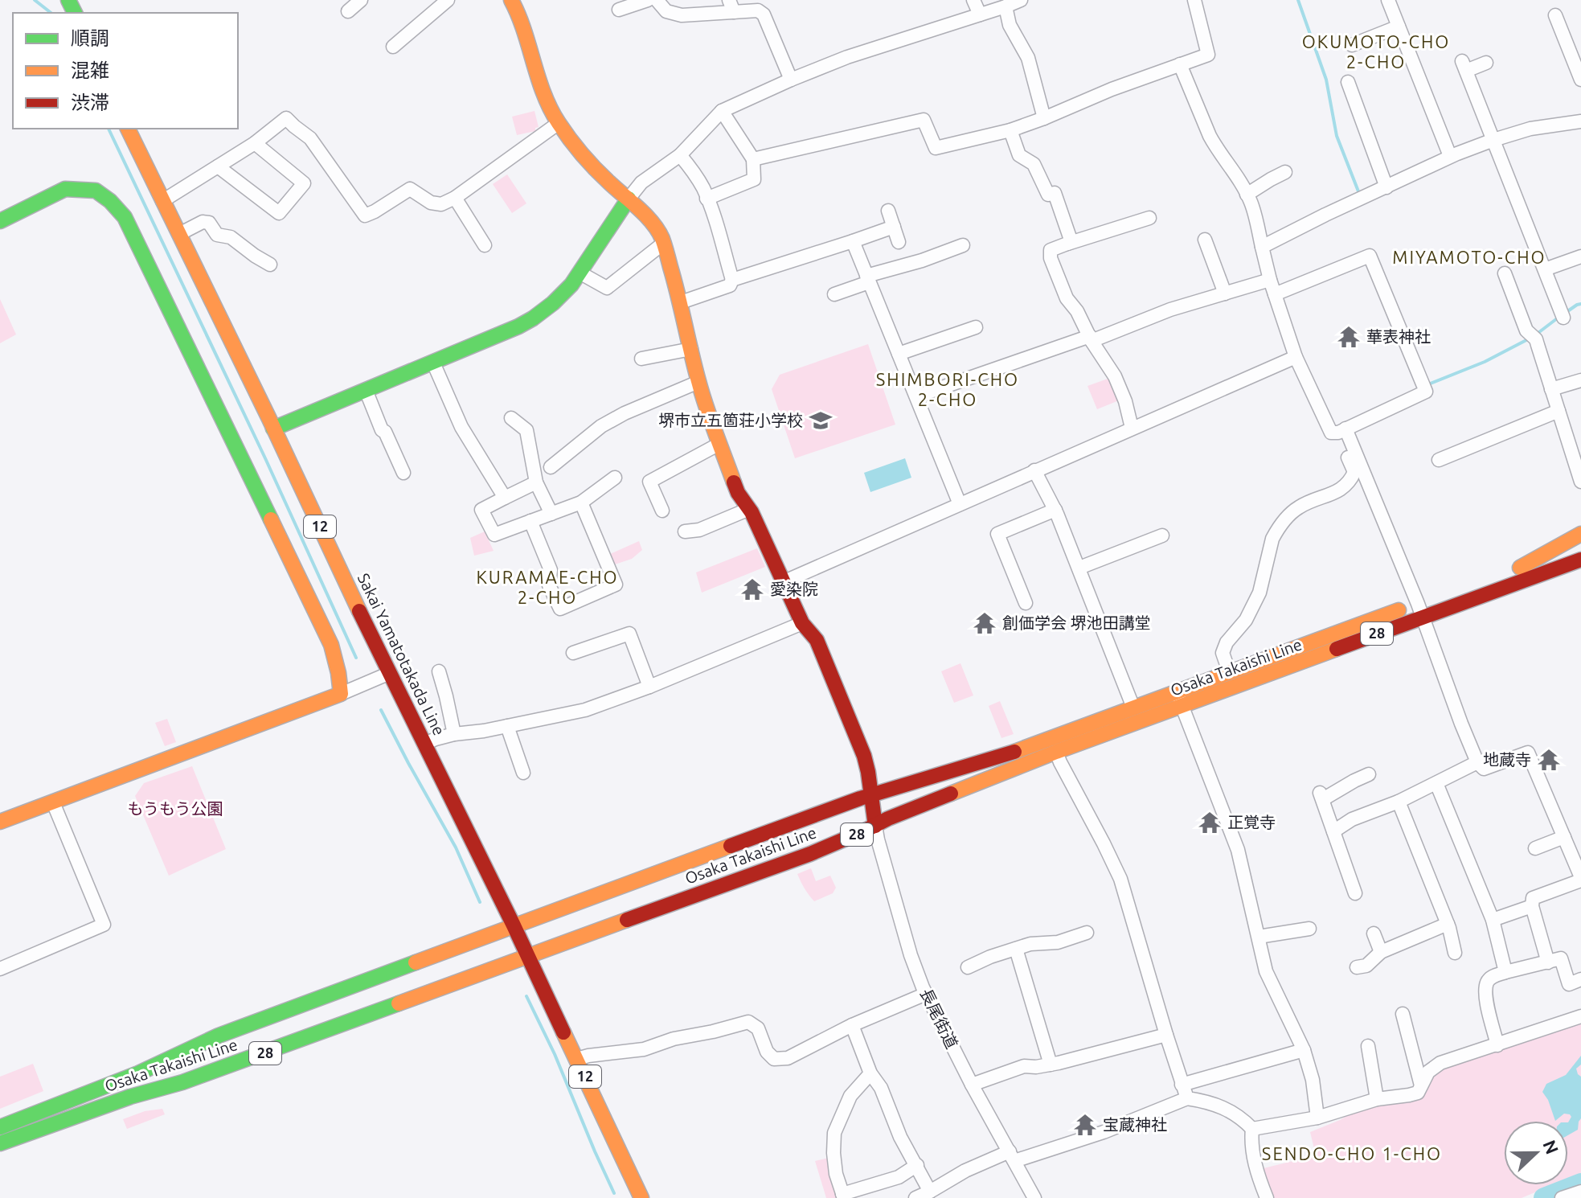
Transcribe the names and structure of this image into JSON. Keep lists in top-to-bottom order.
{
  "streets": {
    "main road": [
      "12",
      "28",
      "Sakai Yamatotakada Line",
      "Osaka Takaishi Line"
    ],
    "street": ["長尾街道"]
  },
  "crossings": [
    ["Sakai Yamatotakada Line", "Osaka Takaishi Line"],
    ["Osaka Takaishi Line", "長尾街道"]
  ],
  "districts": [
    "OKUMOTO-CHO 2-CHO",
    "MIYAMOTO-CHO",
    "SHIMBORI-CHO 2-CHO",
    "KURAMAE-CHO 2-CHO",
    "SENDO-CHO 1-CHO"
  ],
  "parks": ["もうもう公園"],
  "places": {
    "temple": [
      "華表神社",
      "愛染院",
      "創価学会 堺池田講堂",
      "地蔵寺",
      "正覚寺",
      "宝蔵神社"
    ],
    "school or university": ["堺市立五箇荘小学校"]
  },
  "legend": ["順調", "混雑", "渋滞"],
  "north": "right"
}
